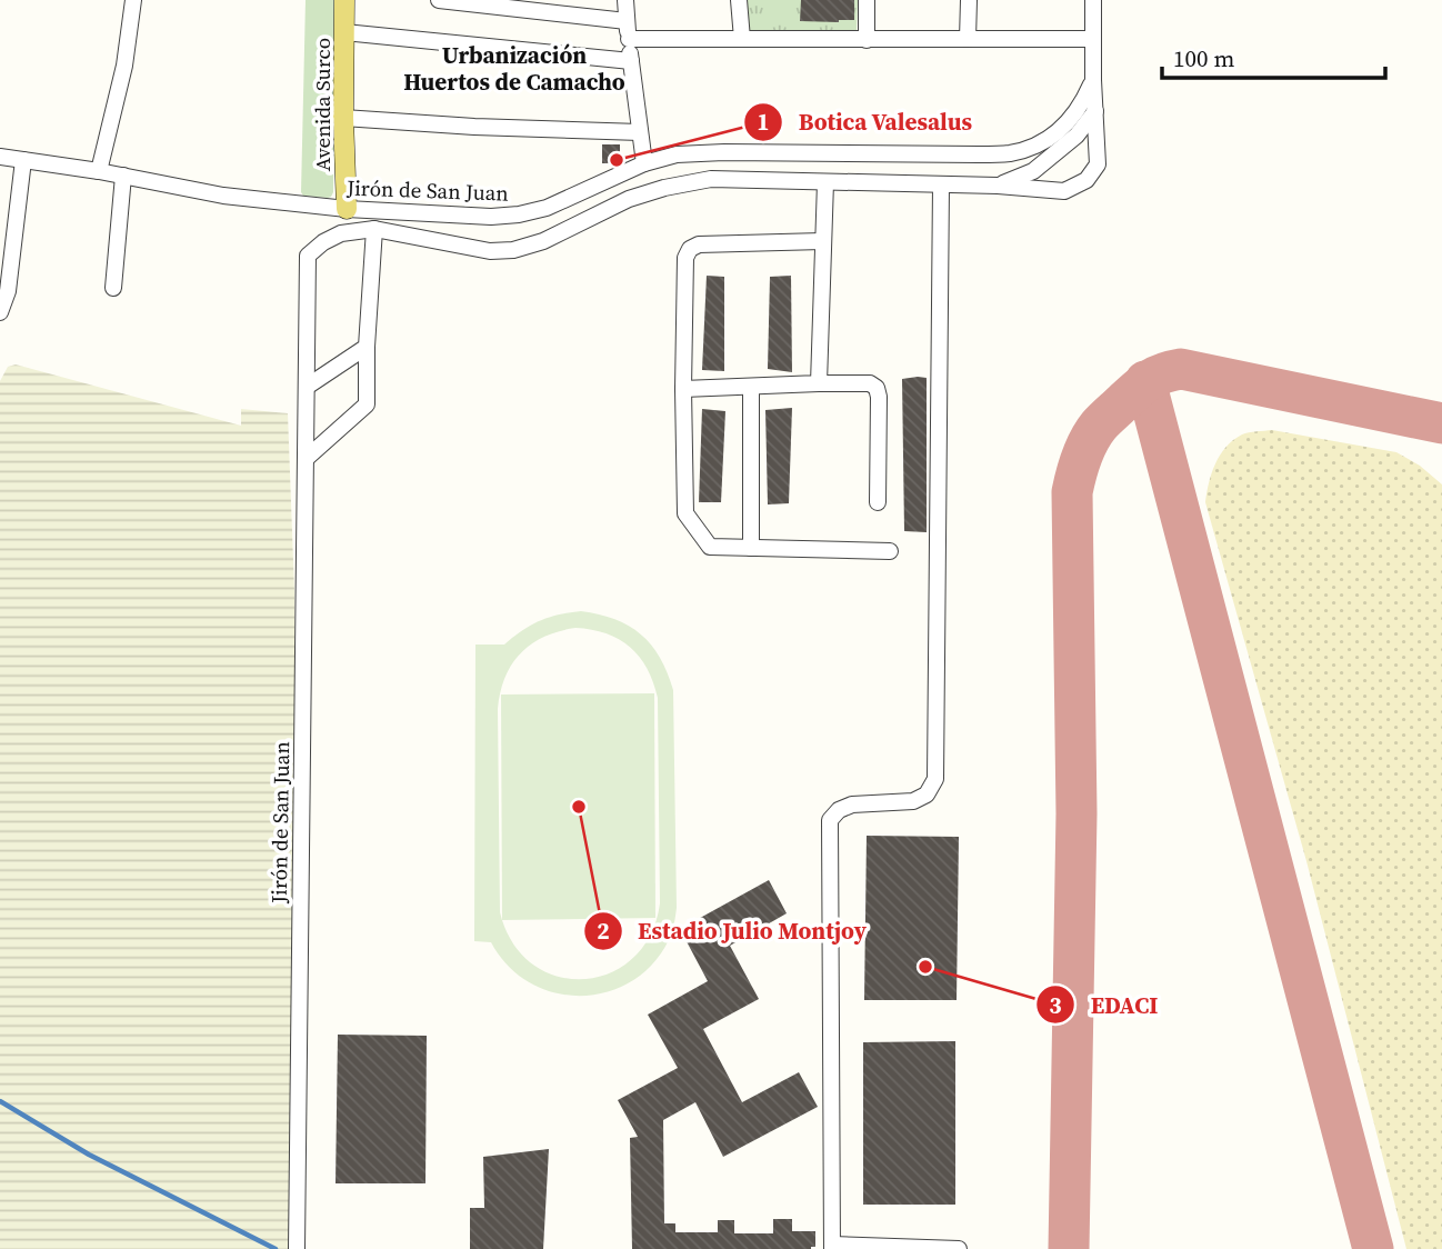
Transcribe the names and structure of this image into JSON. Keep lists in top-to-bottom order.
{
  "streets": {
    "main road": ["Avenida Surco"],
    "street": ["Jirón de San Juan"]
  },
  "crossings": [
    ["Avenida Surco", "Jirón de San Juan"]
  ],
  "districts": ["Urbanización Huertos de Camacho"],
  "places": ["Botica Valesalus", "Estadio Julio Montjoy", "EDACI"],
  "scale_bar": "100 m"
}
